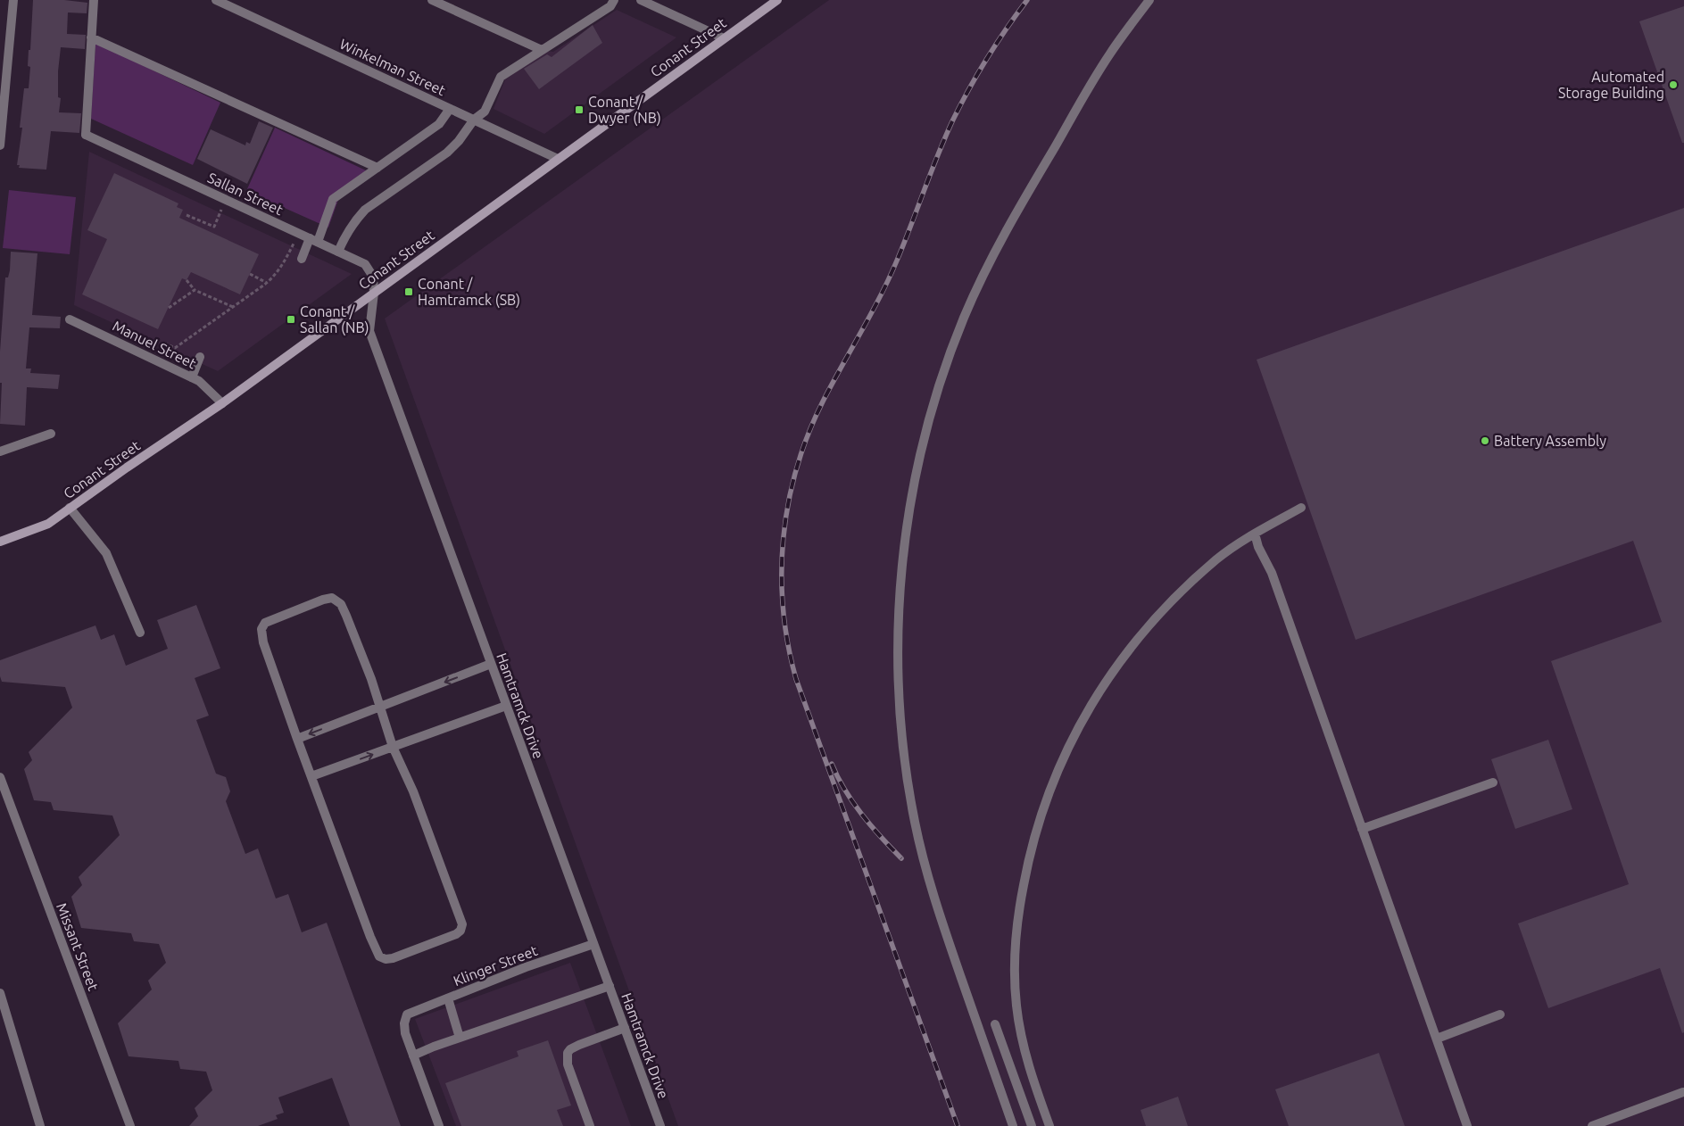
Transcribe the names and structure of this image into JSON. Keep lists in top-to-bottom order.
{
  "streets": {
    "main road": ["Conant Street"],
    "street": [
      "Winkelman Street",
      "Sallan Street",
      "Manuel Street",
      "Hamtramck Drive",
      "Missant Street",
      "Klinger Street"
    ]
  },
  "crossings": [
    ["Conant Street", "Winkelman Street"],
    ["Conant Street", "Sallan Street"],
    ["Conant Street", "Manuel Street"],
    ["Conant Street", "Hamtramck Drive"],
    ["Sallan Street", "Hamtramck Drive"],
    ["Hamtramck Drive", "Klinger Street"]
  ],
  "places": {
    "other": ["Automated Storage Building", "Battery Assembly"],
    "transit": ["Conant / Dwyer (NB)", "Conant / Hamtramck (SB)", "Conant / Sallan (NB)"]
  }
}
